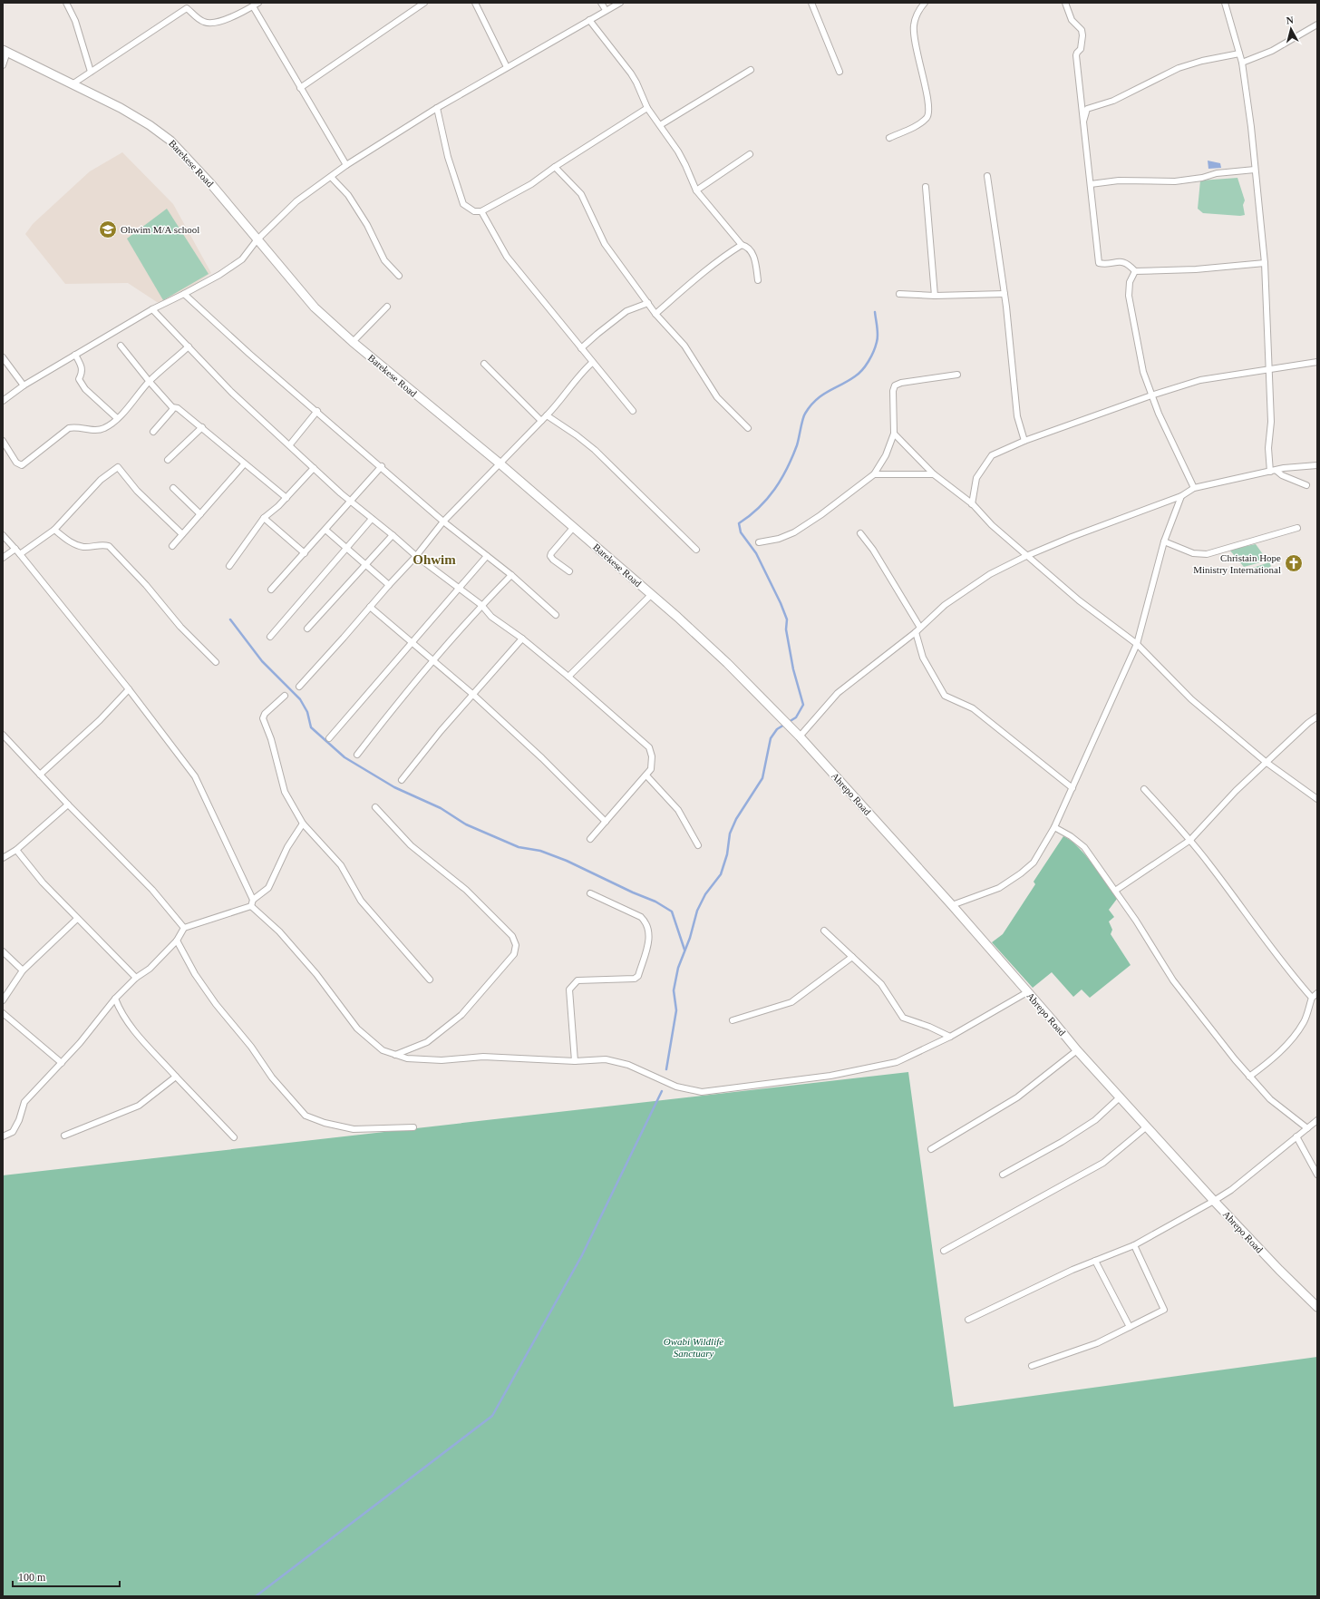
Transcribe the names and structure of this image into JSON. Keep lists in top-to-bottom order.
{
  "streets": {
    "main road": ["Barekese Road", "Abrepo Road"]
  },
  "crossings": [
    ["Barekese Road", "Abrepo Road"]
  ],
  "districts": ["Ohwim"],
  "parks": ["Owabi Wildlife Sanctuary"],
  "places": {
    "school or university": ["Ohwim M/A school"],
    "church": ["Christain Hope Ministry International"]
  },
  "scale_bar": "100 m",
  "north": "top"
}
